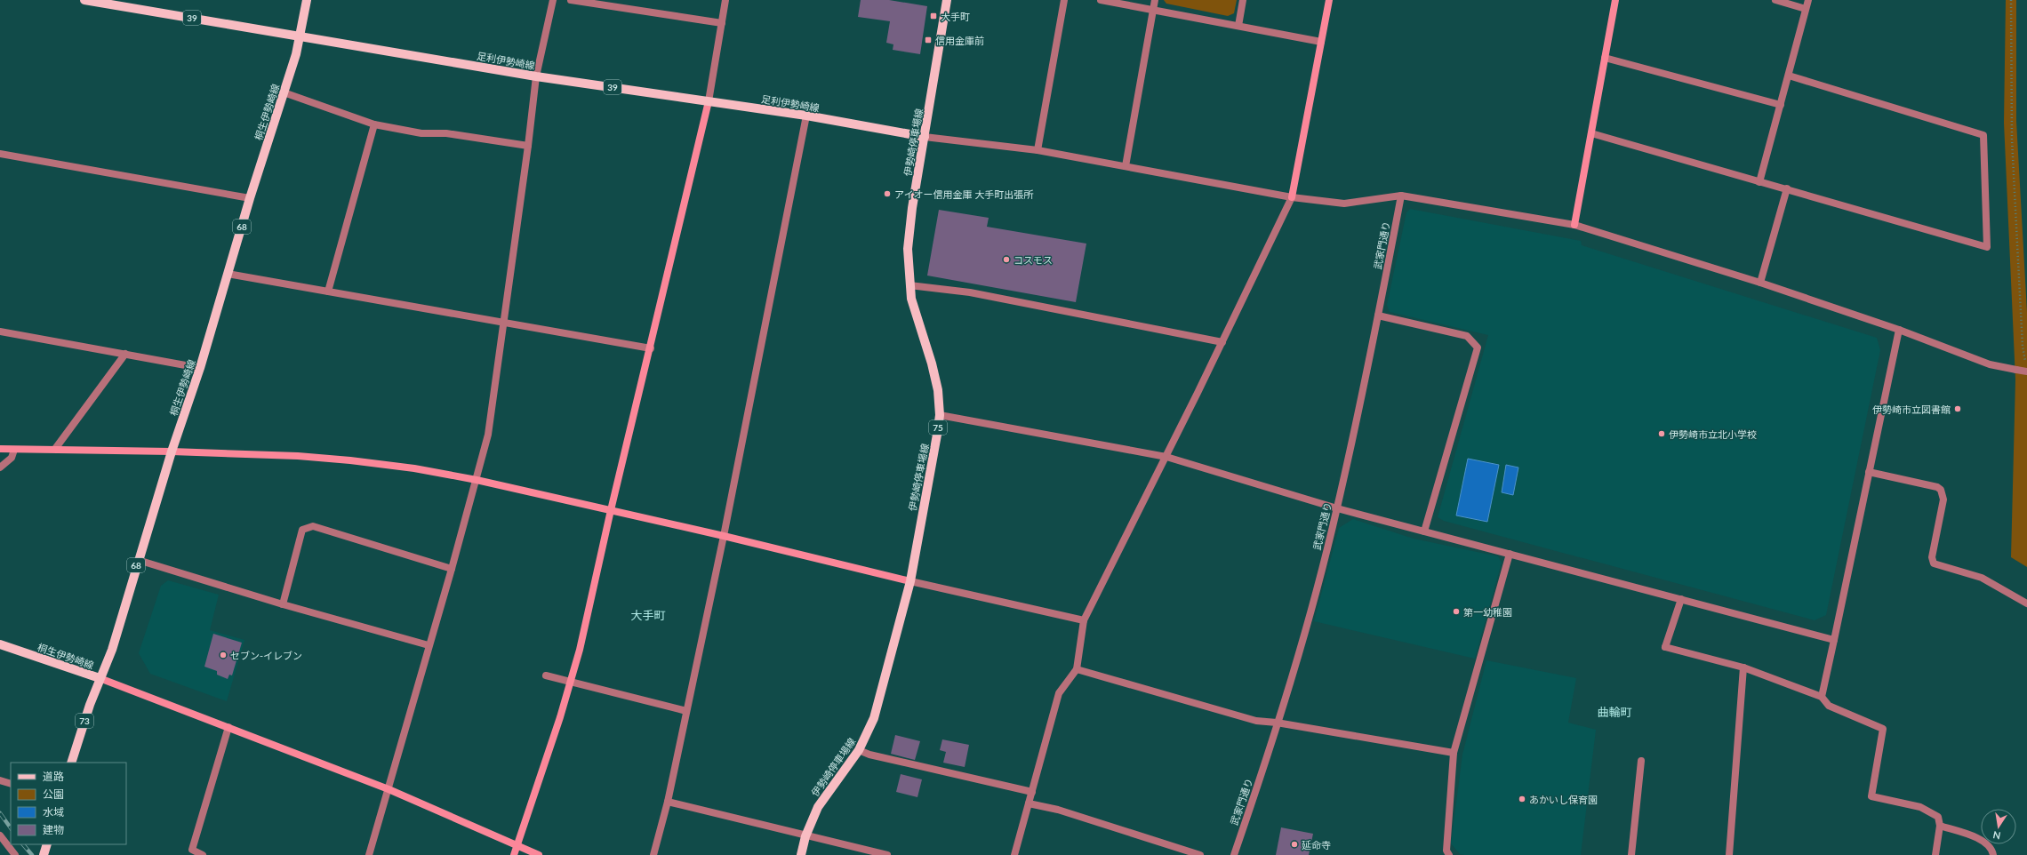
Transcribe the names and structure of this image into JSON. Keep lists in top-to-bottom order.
{
  "streets": {
    "main road": [
      "39",
      "足利伊勢崎線",
      "桐生伊勢崎線",
      "伊勢崎停車場線",
      "68",
      "75",
      "73"
    ],
    "street": ["武家門通り"]
  },
  "crossings": [
    ["足利伊勢崎線", "桐生伊勢崎線"],
    ["足利伊勢崎線", "伊勢崎停車場線"],
    ["桐生伊勢崎線", "73"]
  ],
  "districts": ["大手町", "曲輪町"],
  "places": {
    "transit": ["大手町", "信用金庫前"],
    "other": [
      "アイオー信用金庫 大手町出張所",
      "コスモス",
      "伊勢崎市立図書館",
      "伊勢崎市立北小学校",
      "第一幼稚園",
      "セブン-イレブン",
      "あかいし保育園",
      "延命寺"
    ]
  },
  "legend": [
    "道路",
    "公園",
    "水域",
    "建物"
  ],
  "north": "bottom"
}
